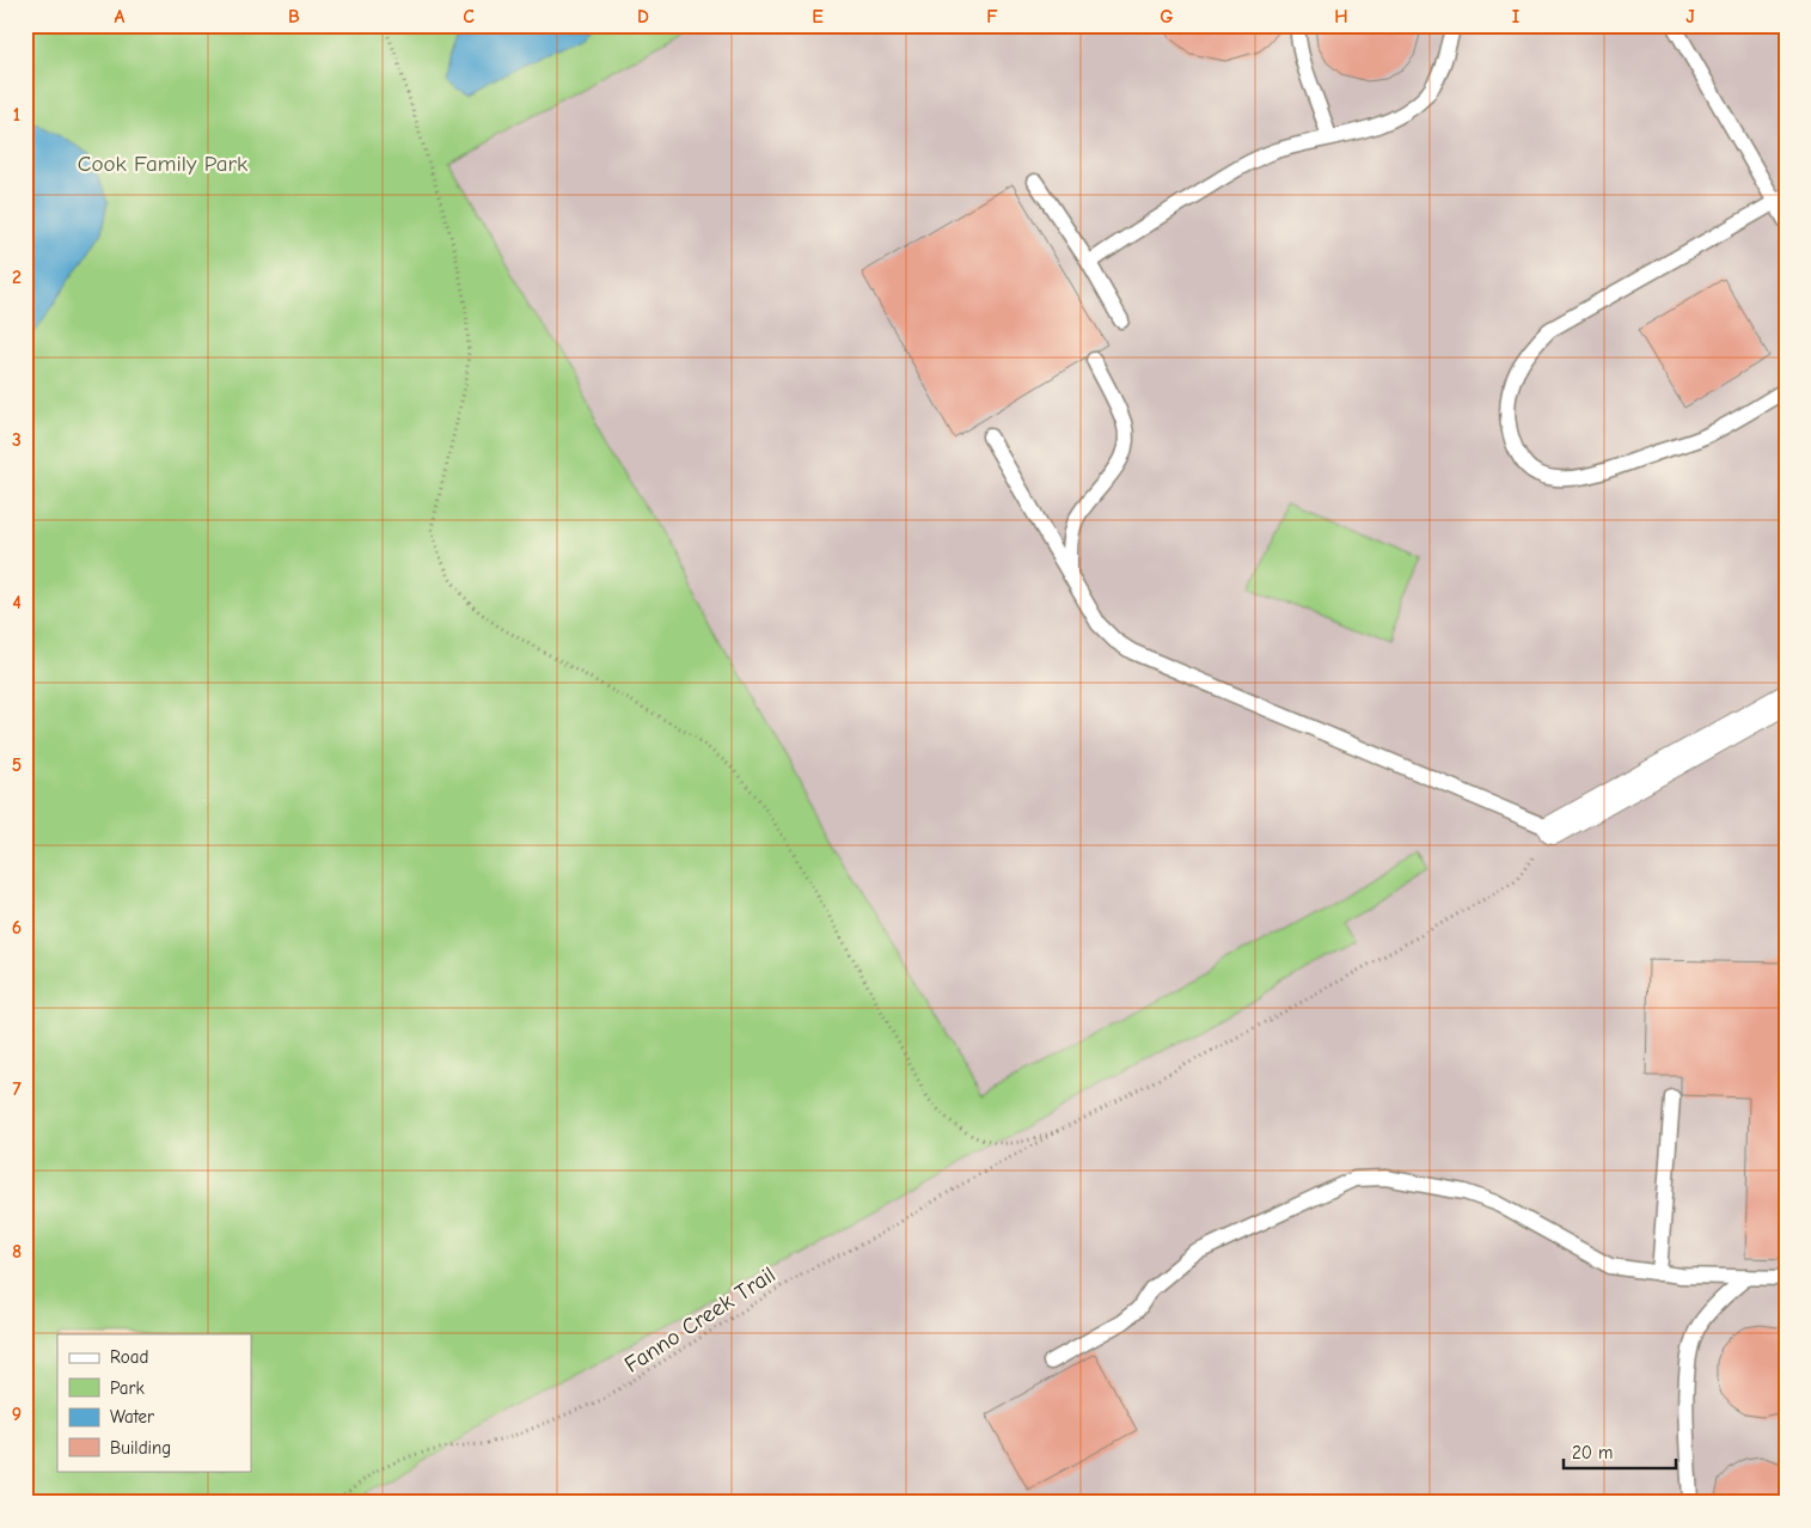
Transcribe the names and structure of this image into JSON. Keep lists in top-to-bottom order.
{
  "streets": {
    "path": ["Fanno Creek Trail"]
  },
  "parks": ["Cook Family Park"],
  "legend": [
    "Road",
    "Park",
    "Water",
    "Building"
  ],
  "scale_bar": "20 m",
  "grid": {
    "columns": [
      "A",
      "B",
      "C",
      "D",
      "E",
      "F",
      "G",
      "H",
      "I",
      "J"
    ],
    "rows": [
      "1",
      "2",
      "3",
      "4",
      "5",
      "6",
      "7",
      "8",
      "9"
    ]
  }
}
